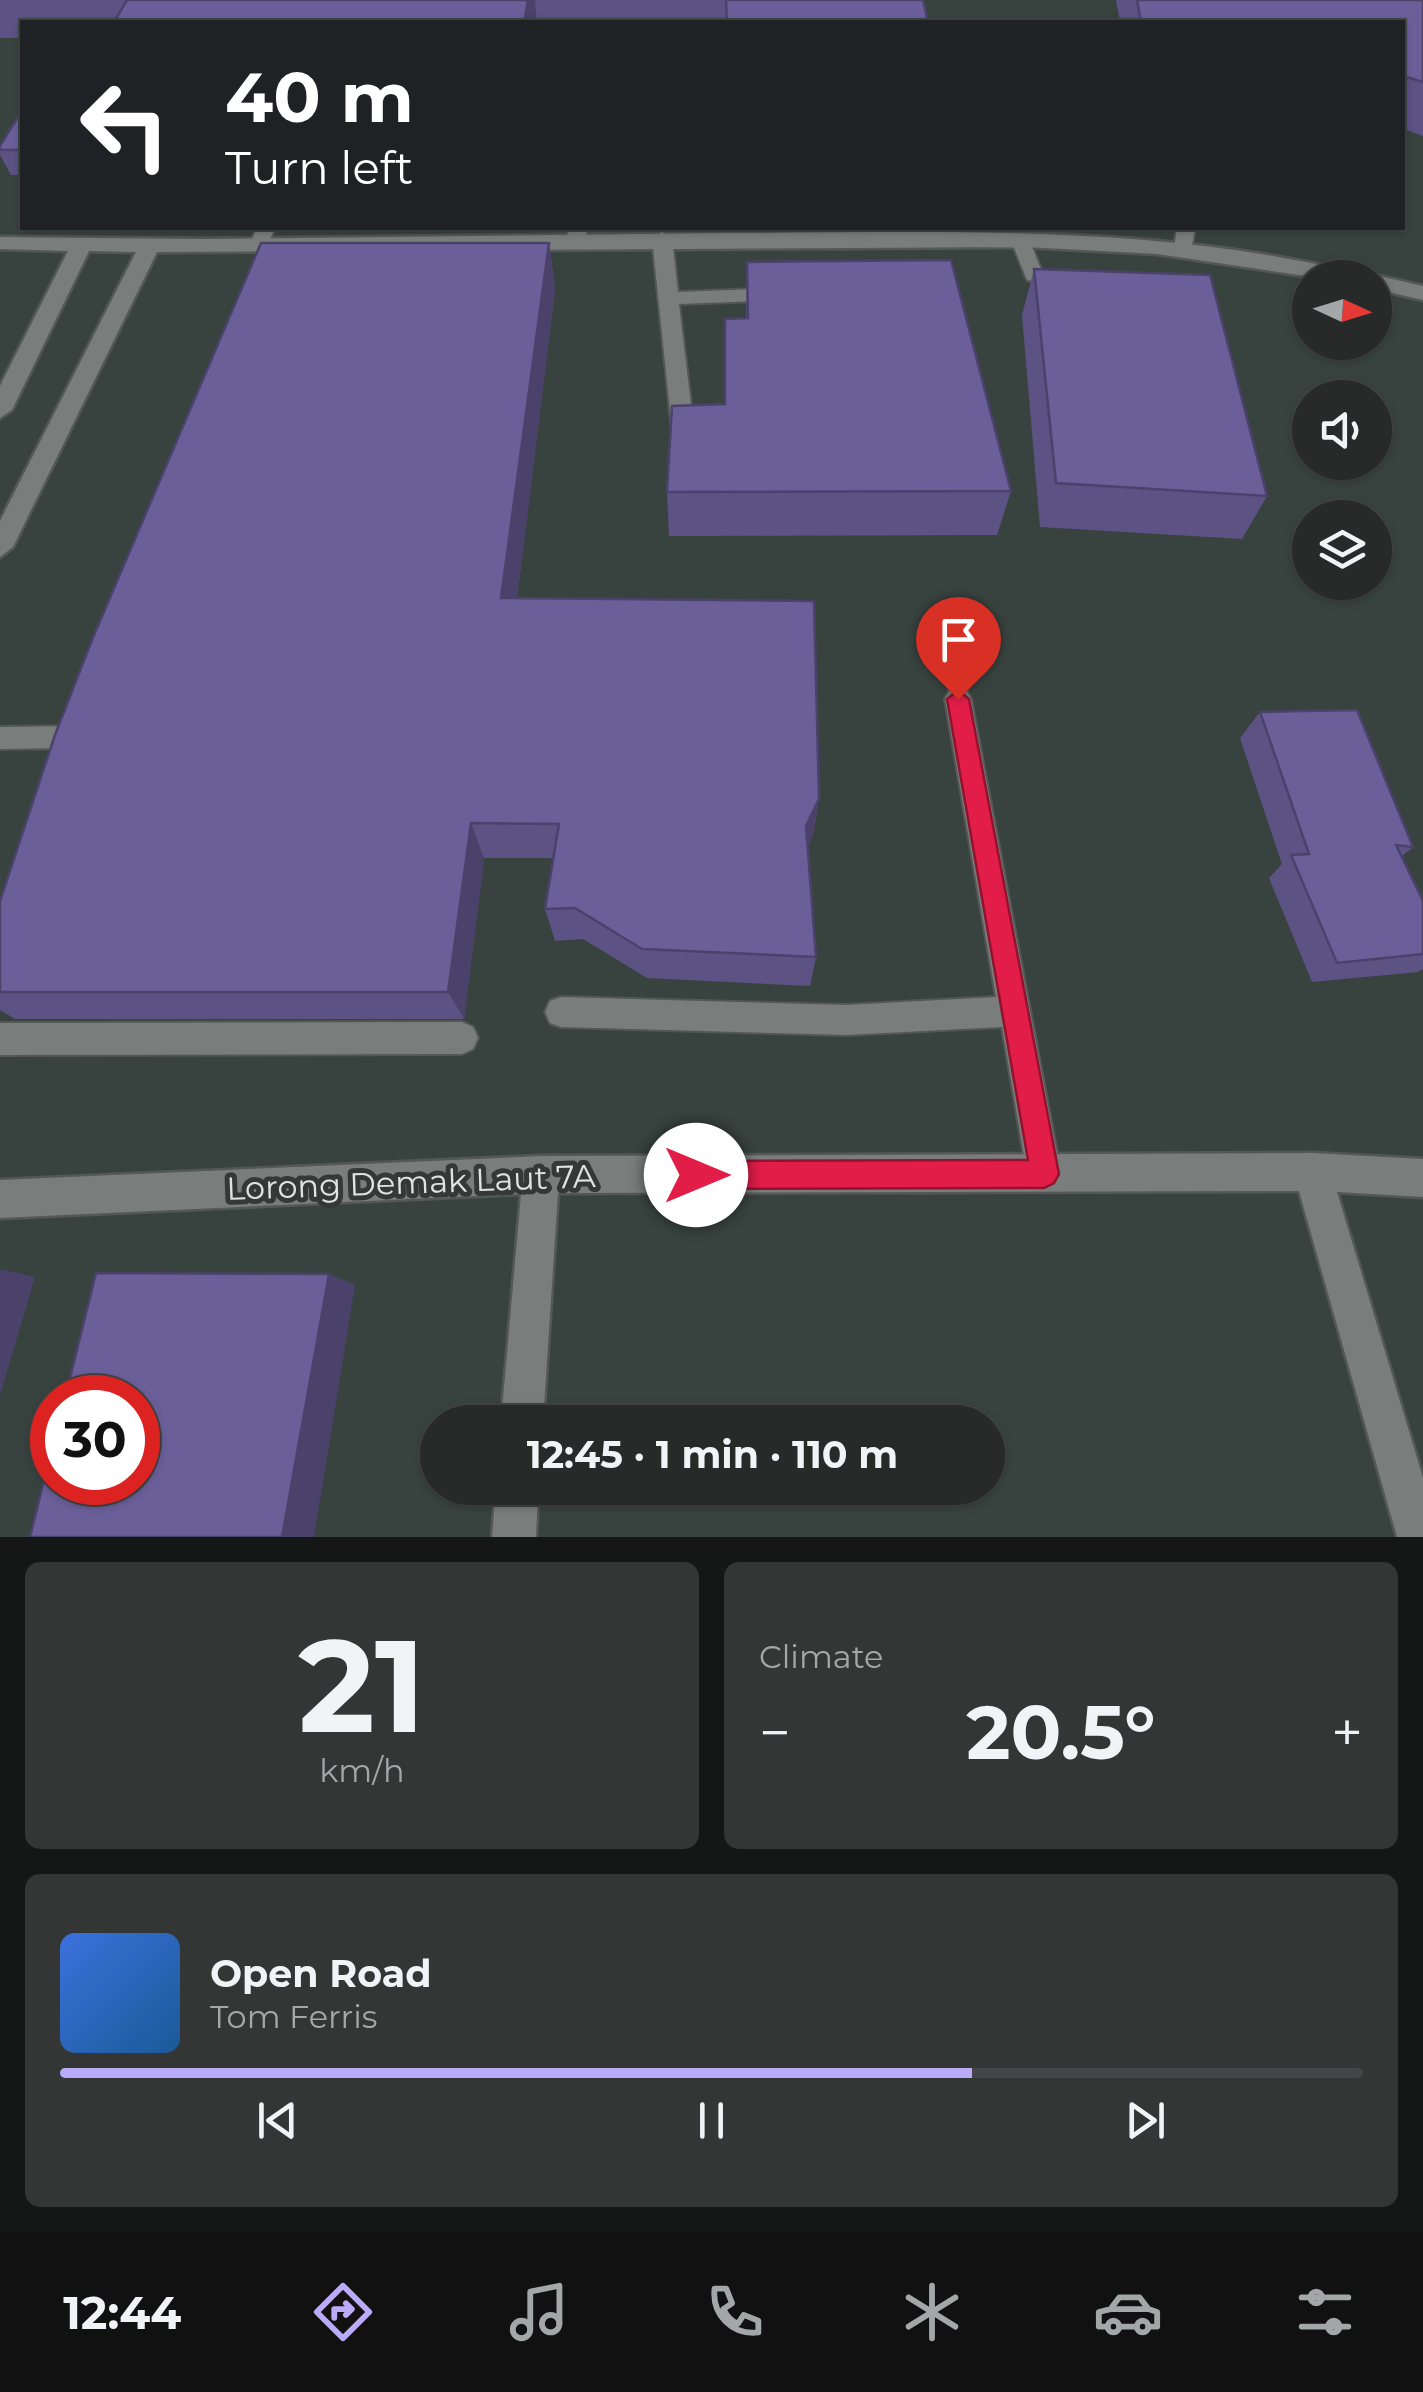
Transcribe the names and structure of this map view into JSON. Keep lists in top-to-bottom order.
{
  "streets": {
    "street": ["Lorong Demak Laut 7A"]
  },
  "north": "right",
  "page": {
    "turn": ["40 m", "Turn left"],
    "limit": "30",
    "trip": "12:45 · 1 min · 110 m",
    "tile": [
      ["21", "km/h"],
      "Climate"
    ],
    "heat": ["−", "20.5°", "+"],
    "song": ["Open Road", "Tom Ferris"],
    "tabs": "12:44"
  }
}
